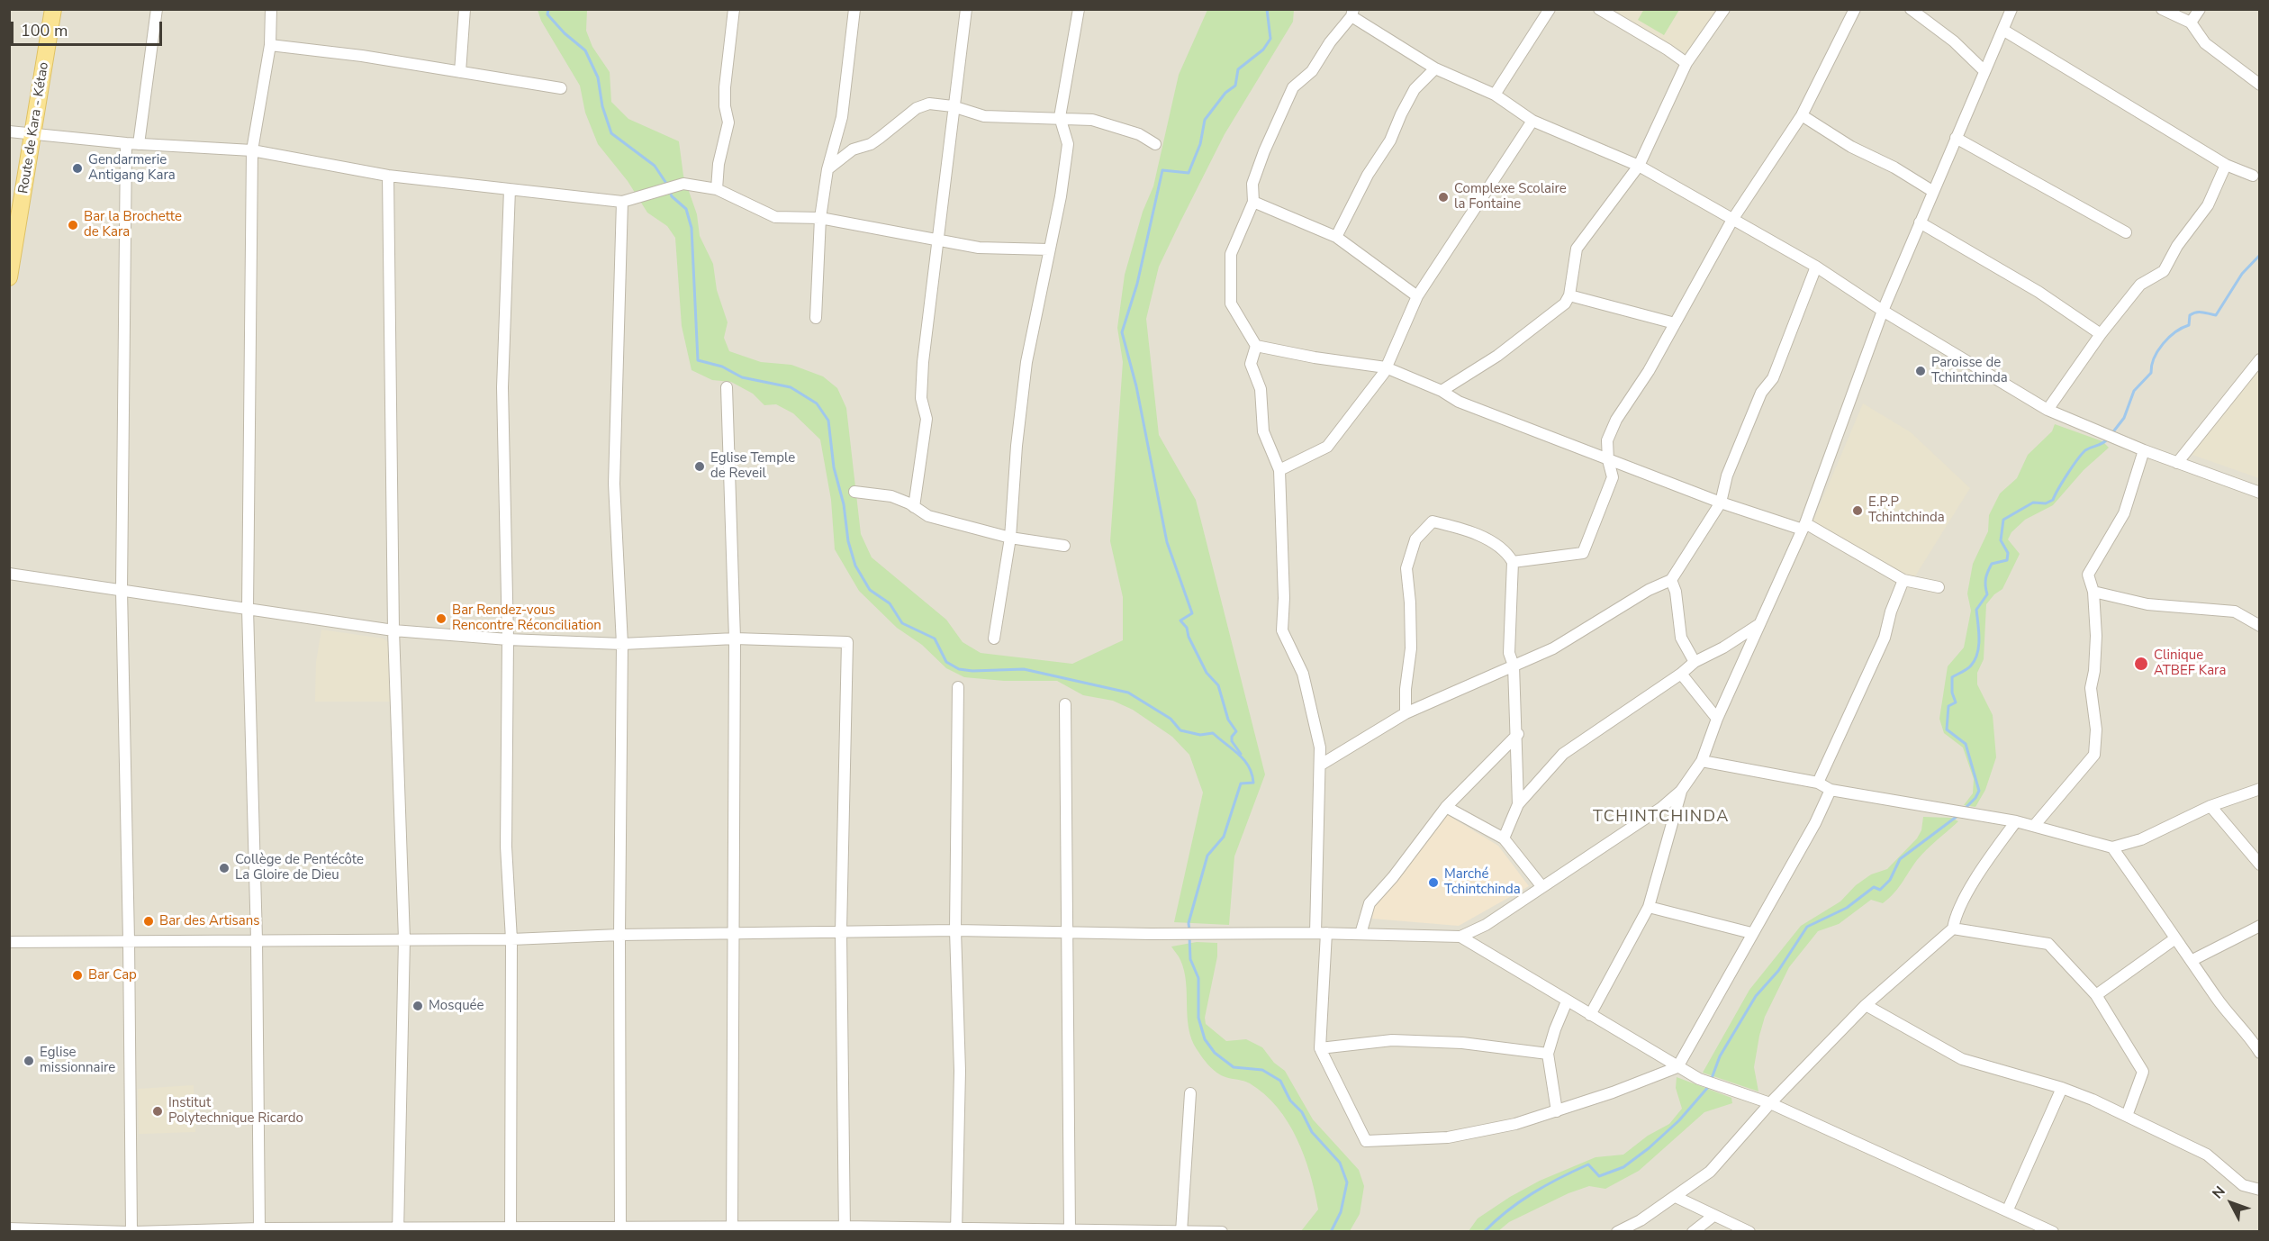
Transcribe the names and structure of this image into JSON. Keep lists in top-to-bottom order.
{
  "streets": {
    "main road": ["Route de Kara - Kétao"]
  },
  "districts": ["TCHINTCHINDA"],
  "places": [
    "Gendarmerie Antigang Kara",
    "Complexe Scolaire la Fontaine",
    "Bar la Brochette de Kara",
    "Paroisse de Tchintchinda",
    "Eglise Temple de Reveil",
    "E.P.P Tchintchinda",
    "Bar Rendez-vous Rencontre Réconciliation",
    "Clinique ATBEF Kara",
    "Collège de Pentécôte La Gloire de Dieu",
    "Marché Tchintchinda",
    "Bar des Artisans",
    "Bar Cap",
    "Mosquée",
    "Eglise missionnaire",
    "Institut Polytechnique Ricardo"
  ],
  "scale_bar": "100 m",
  "north": "top left"
}
